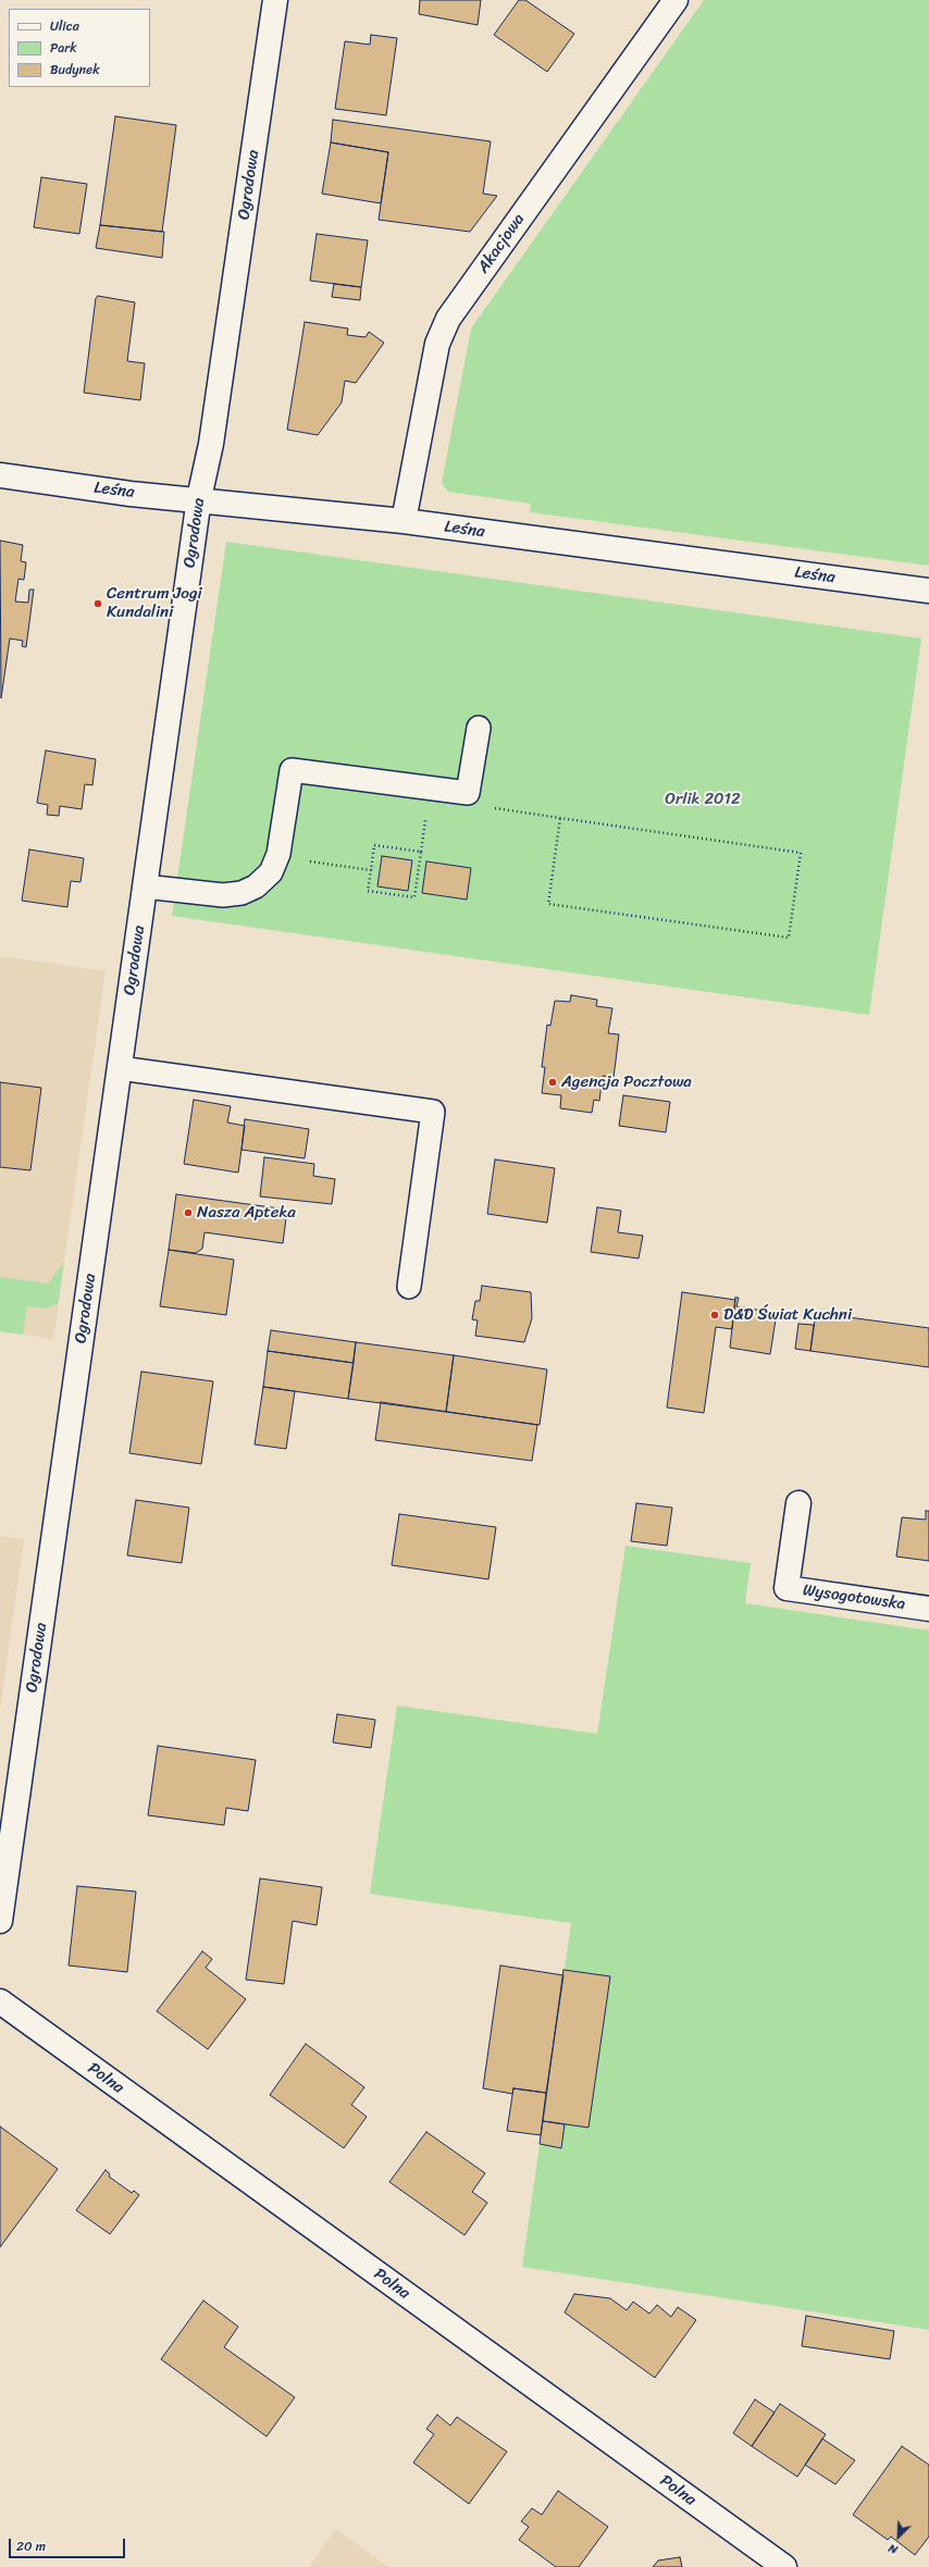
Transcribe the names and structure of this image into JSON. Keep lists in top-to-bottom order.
{
  "streets": {
    "street": [
      "Ogrodowa",
      "Akacjowa",
      "Leśna",
      "Wysogotowska",
      "Polna"
    ]
  },
  "crossings": [
    ["Ogrodowa", "Leśna"],
    ["Akacjowa", "Leśna"]
  ],
  "parks": ["Orlik 2012"],
  "places": [
    "Centrum Jogi Kundalini",
    "Agencja Pocztowa",
    "Nasza Apteka",
    "D&D Świat Kuchni"
  ],
  "legend": ["Ulica", "Park", "Budynek"],
  "scale_bar": "20 m",
  "north": "bottom left"
}
